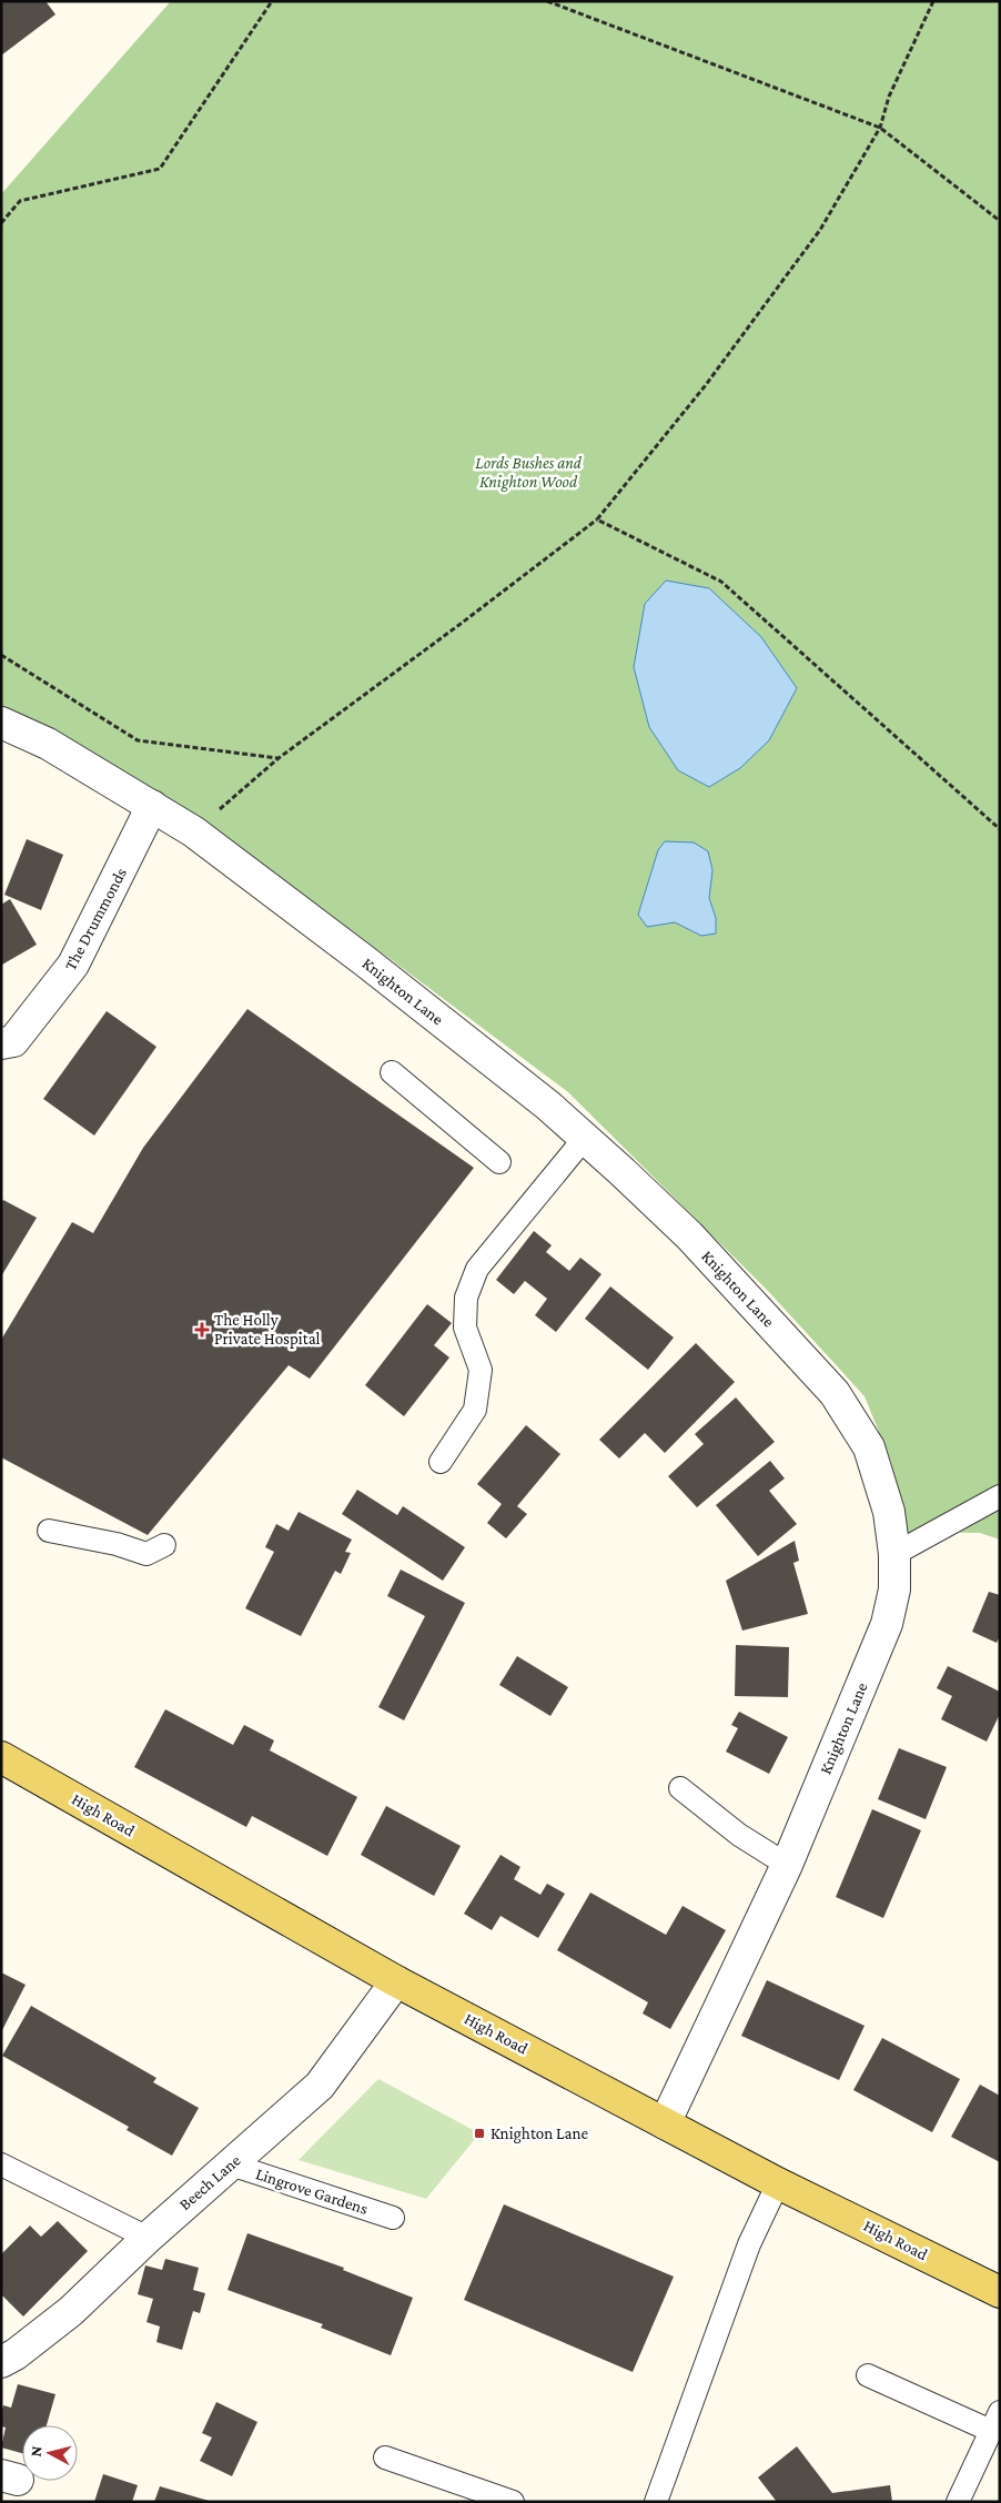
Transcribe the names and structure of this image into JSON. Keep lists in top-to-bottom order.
{
  "streets": {
    "main road": ["High Road"],
    "street": ["The Drummonds", "Knighton Lane", "Beech Lane"],
    "lane": ["Lingrove Gardens"]
  },
  "crossings": [
    ["The Drummonds", "Knighton Lane"],
    ["Knighton Lane", "High Road"],
    ["High Road", "Beech Lane"],
    ["Beech Lane", "Lingrove Gardens"]
  ],
  "parks": ["Lords Bushes and Knighton Wood"],
  "places": {
    "health": ["The Holly Private Hospital"],
    "transit": ["Knighton Lane"]
  },
  "north": "left"
}
